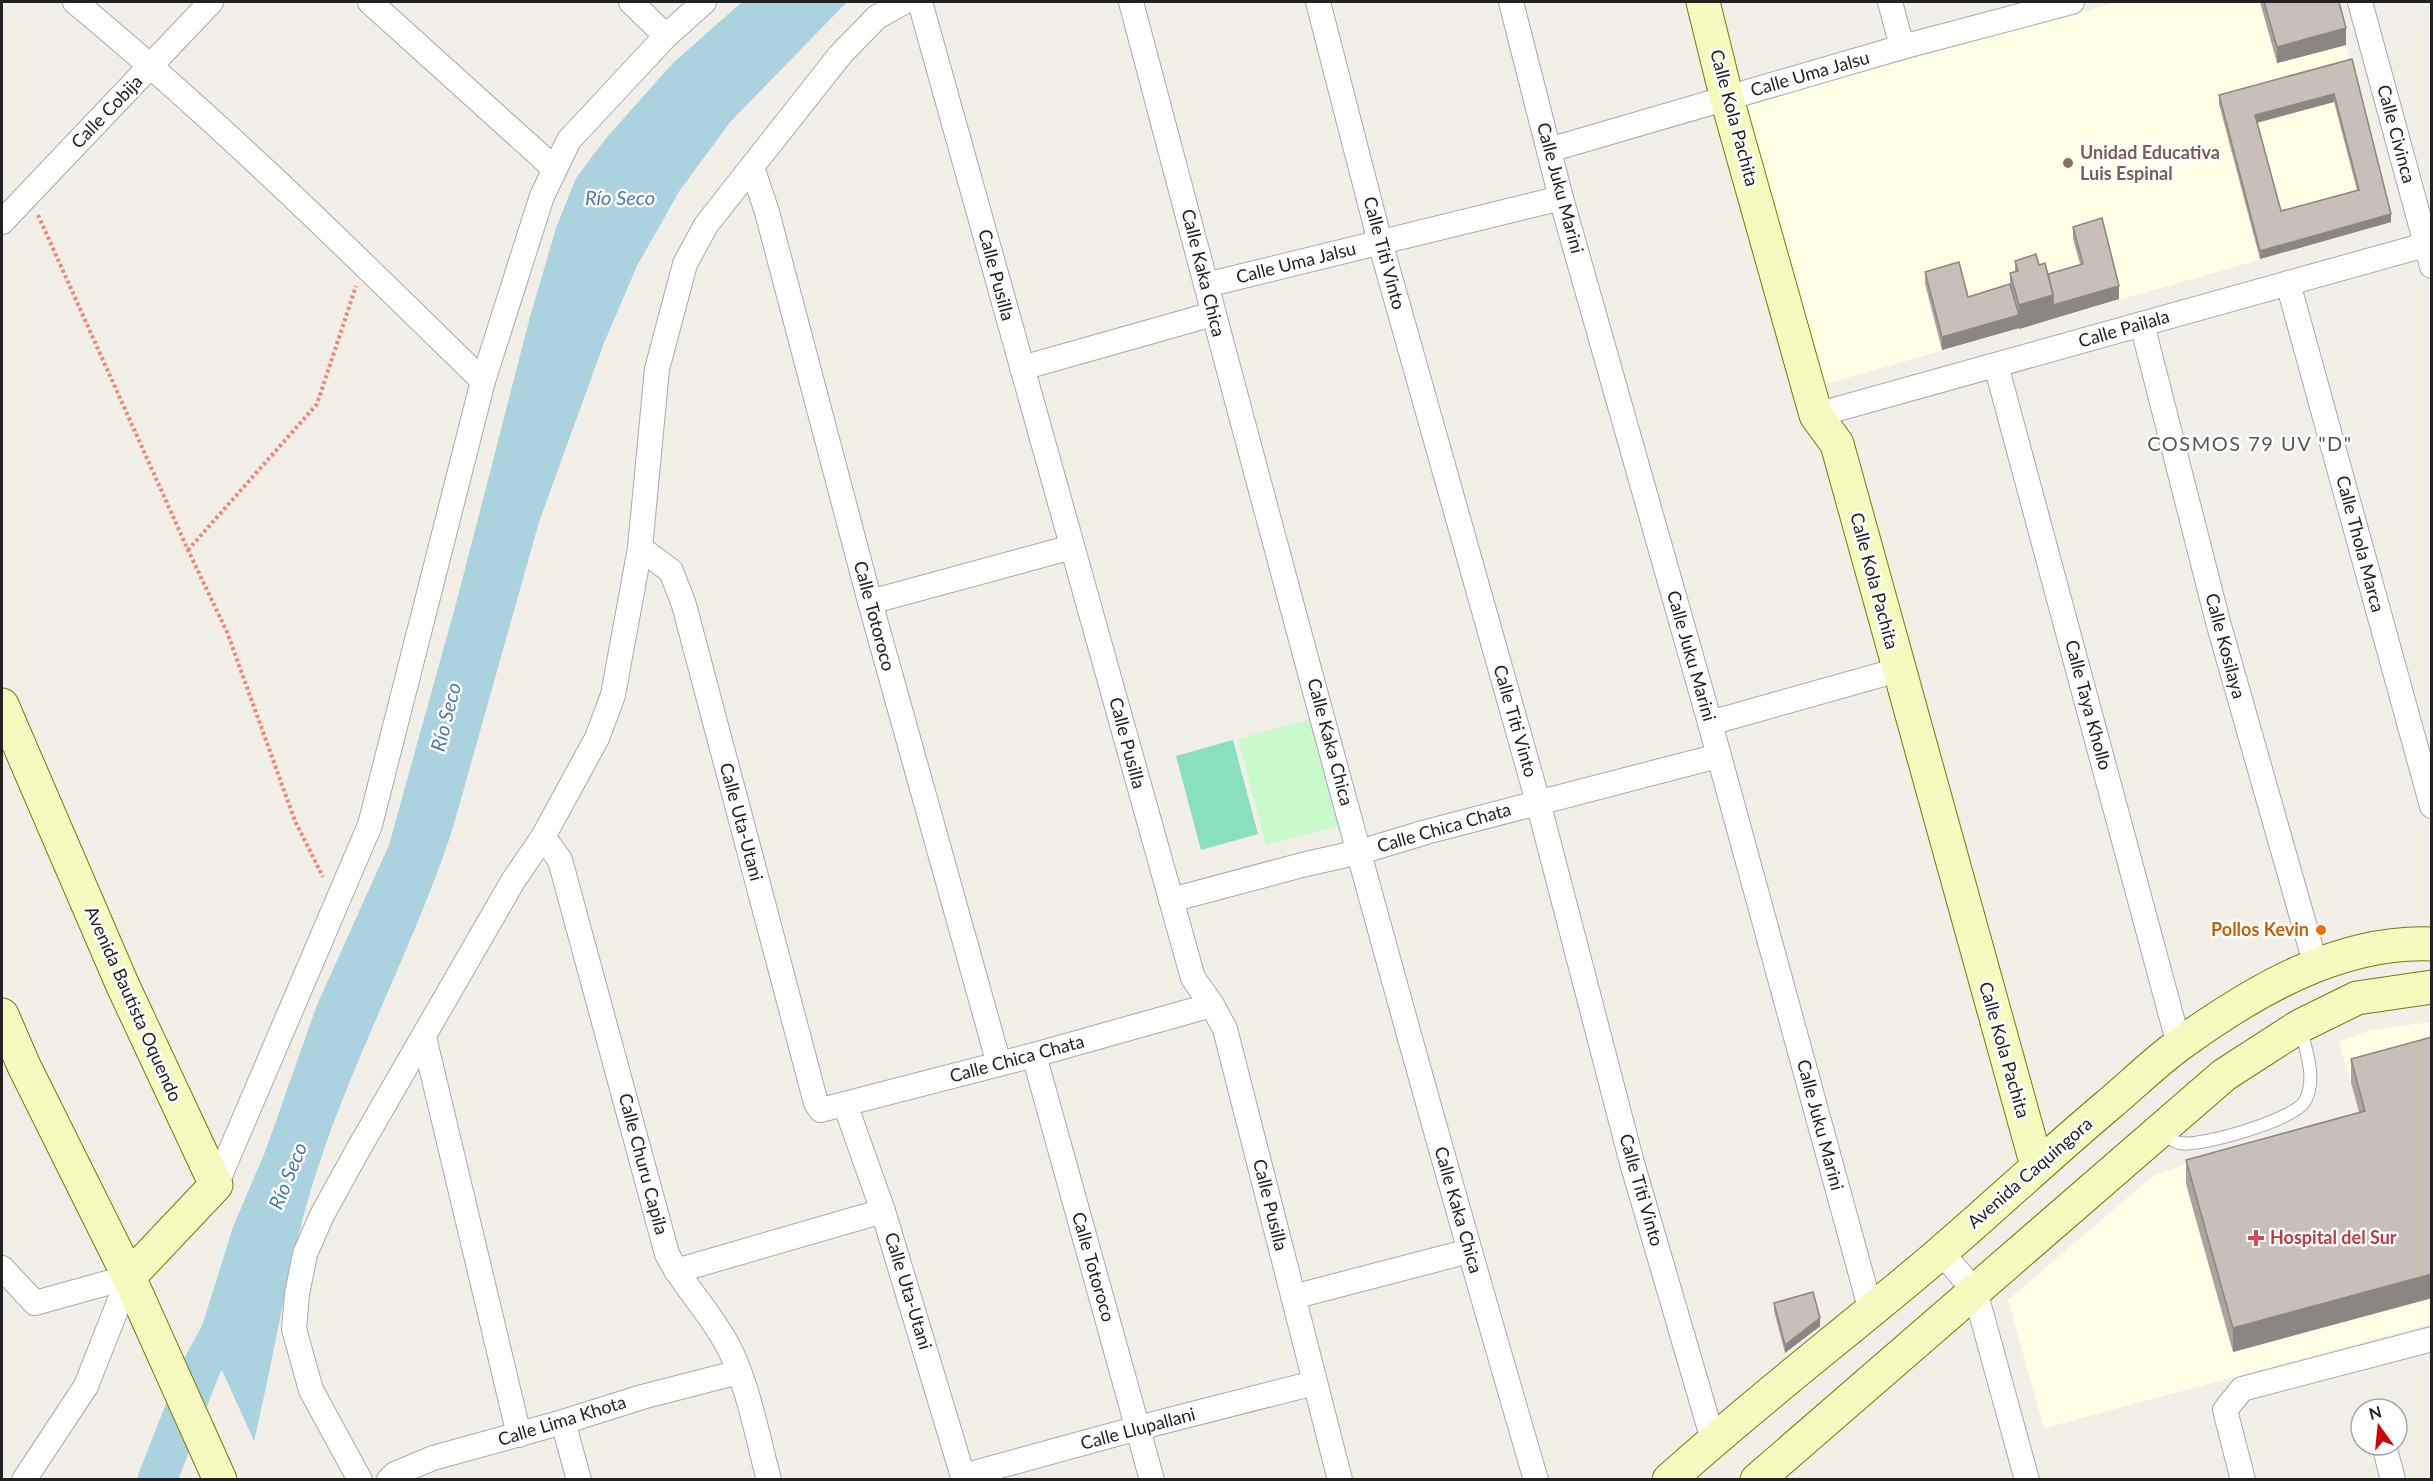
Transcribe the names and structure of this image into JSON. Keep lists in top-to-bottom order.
{
  "streets": {
    "street": [
      "Calle Uma Jalsu",
      "Calle Cobija",
      "Calle Kola Pachita",
      "Calle Civinca",
      "Calle Juku Marini",
      "Calle Titi Vinto",
      "Calle Kaka Chica",
      "Calle Pusilla",
      "Calle Pailala",
      "Calle Thola Marca",
      "Calle Totoroco",
      "Calle Kosilaya",
      "Calle Taya Khollo",
      "Calle Uta-Utani",
      "Calle Chica Chata",
      "Avenida Bautista Oquendo",
      "Calle Churu Capila",
      "Avenida Caquingora",
      "Calle Lima Khota",
      "Calle Llupallani"
    ]
  },
  "crossings": [
    ["Calle Uma Jalsu", "Calle Kola Pachita"],
    ["Calle Uma Jalsu", "Calle Juku Marini"],
    ["Calle Uma Jalsu", "Calle Titi Vinto"],
    ["Calle Uma Jalsu", "Calle Kaka Chica"],
    ["Calle Kola Pachita", "Calle Pailala"],
    ["Calle Kola Pachita", "Avenida Caquingora"],
    ["Calle Civinca", "Calle Pailala"],
    ["Calle Juku Marini", "Calle Chica Chata"],
    ["Calle Juku Marini", "Avenida Caquingora"],
    ["Calle Titi Vinto", "Calle Chica Chata"],
    ["Calle Titi Vinto", "Avenida Caquingora"],
    ["Calle Kaka Chica", "Calle Chica Chata"],
    ["Calle Pusilla", "Calle Chica Chata"],
    ["Calle Pusilla", "Calle Llupallani"],
    ["Calle Pailala", "Calle Thola Marca"],
    ["Calle Pailala", "Calle Kosilaya"],
    ["Calle Pailala", "Calle Taya Khollo"],
    ["Calle Totoroco", "Calle Chica Chata"],
    ["Calle Totoroco", "Calle Llupallani"],
    ["Calle Kosilaya", "Avenida Caquingora"],
    ["Calle Taya Khollo", "Avenida Caquingora"],
    ["Calle Uta-Utani", "Calle Chica Chata"],
    ["Calle Uta-Utani", "Calle Llupallani"],
    ["Calle Churu Capila", "Calle Lima Khota"]
  ],
  "districts": ["COSMOS 79 UV \"D\""],
  "water": ["Río Seco"],
  "places": {
    "other": ["Unidad Educativa Luis Espinal", "Pollos Kevin"],
    "health": ["Hospital del Sur"]
  },
  "north": "top"
}
